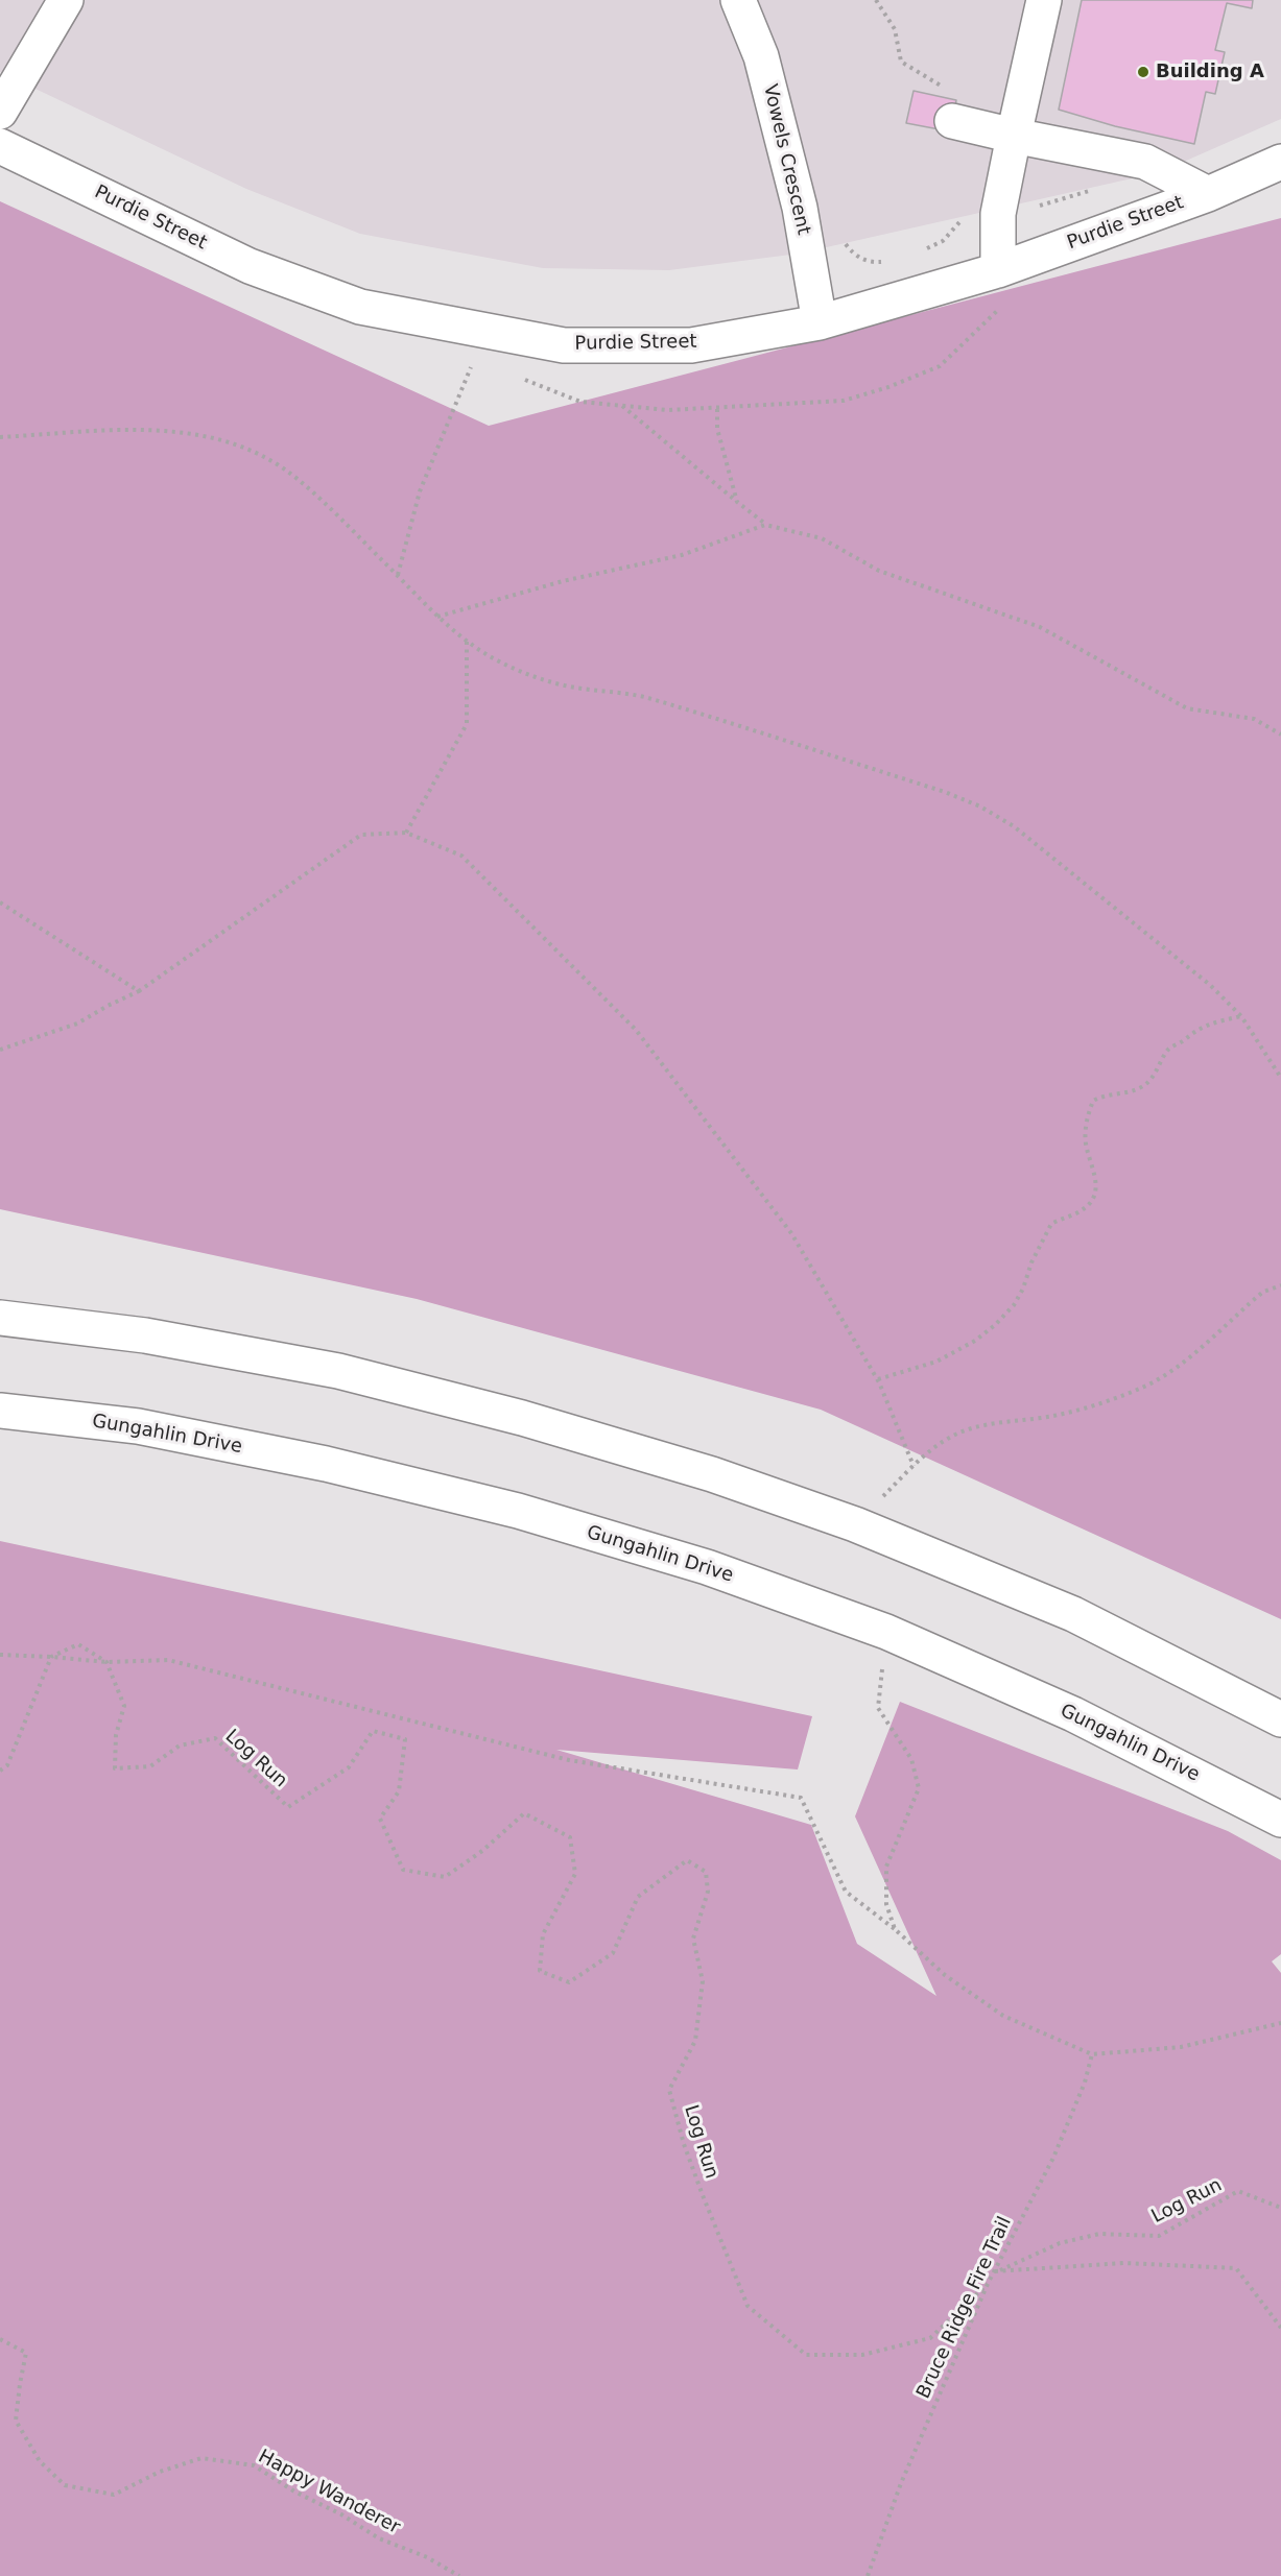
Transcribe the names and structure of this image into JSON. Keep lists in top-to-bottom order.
{
  "streets": {
    "main road": ["Vowels Crescent", "Purdie Street", "Gungahlin Drive"],
    "path": ["Log Run", "Bruce Ridge Fire Trail", "Happy Wanderer"]
  },
  "crossings": [
    ["Vowels Crescent", "Purdie Street"],
    ["Log Run", "Bruce Ridge Fire Trail"]
  ],
  "places": ["Building A"]
}
